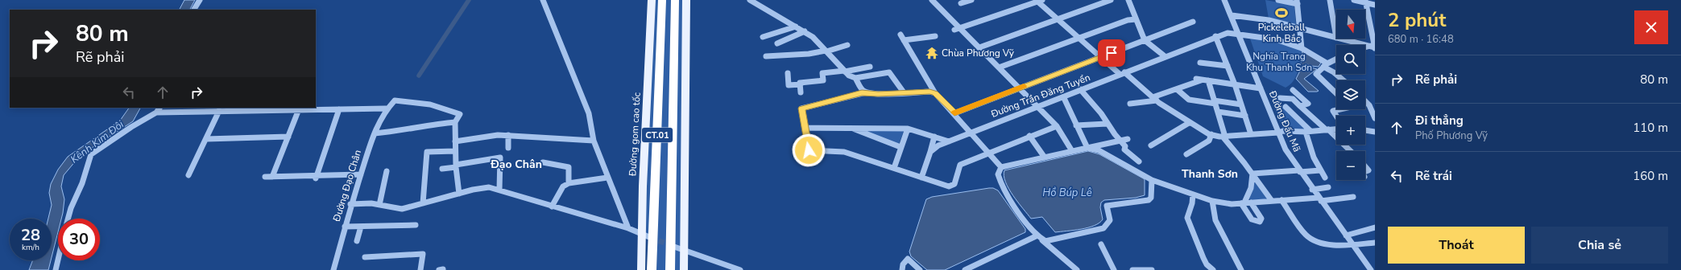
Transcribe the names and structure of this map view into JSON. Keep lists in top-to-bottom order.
{
  "streets": {
    "highway": ["CT.01"],
    "main road": ["Đường gom cao tốc"],
    "street": ["Đường Trần Đăng Tuyển", "Đường Đấu Mã", "Đường Đạo Chân"]
  },
  "crossings": [
    ["Đường Trần Đăng Tuyển", "Đường Đấu Mã"]
  ],
  "districts": ["Đạo Chân", "Thanh Sơn"],
  "water": ["Kênh Kim Đôi", "Hồ Búp Lê"],
  "parks": ["Nghĩa Trang Khu Thanh Sơn"],
  "places": {
    "sports": ["Pickeleball Kinh Bắc"],
    "temple": ["Chùa Phương Vỹ"]
  },
  "north": "bottom",
  "page": {
    "heading": ["2 phút", "680 m · 16:48"],
    "map_buttons": ["+", "−"],
    "turn": ["80 m", "Rẽ phải"],
    "list": [
      {
        "name": "Rẽ phải",
        "value": "80 m"
      },
      {
        "name": "Đi thẳng",
        "note": "Phố Phương Vỹ",
        "value": "110 m"
      },
      {
        "name": "Rẽ trái",
        "value": "160 m"
      }
    ],
    "speed": "28 km/h",
    "limit": "30",
    "buttons": ["Thoát", "Chia sẻ"]
  }
}
